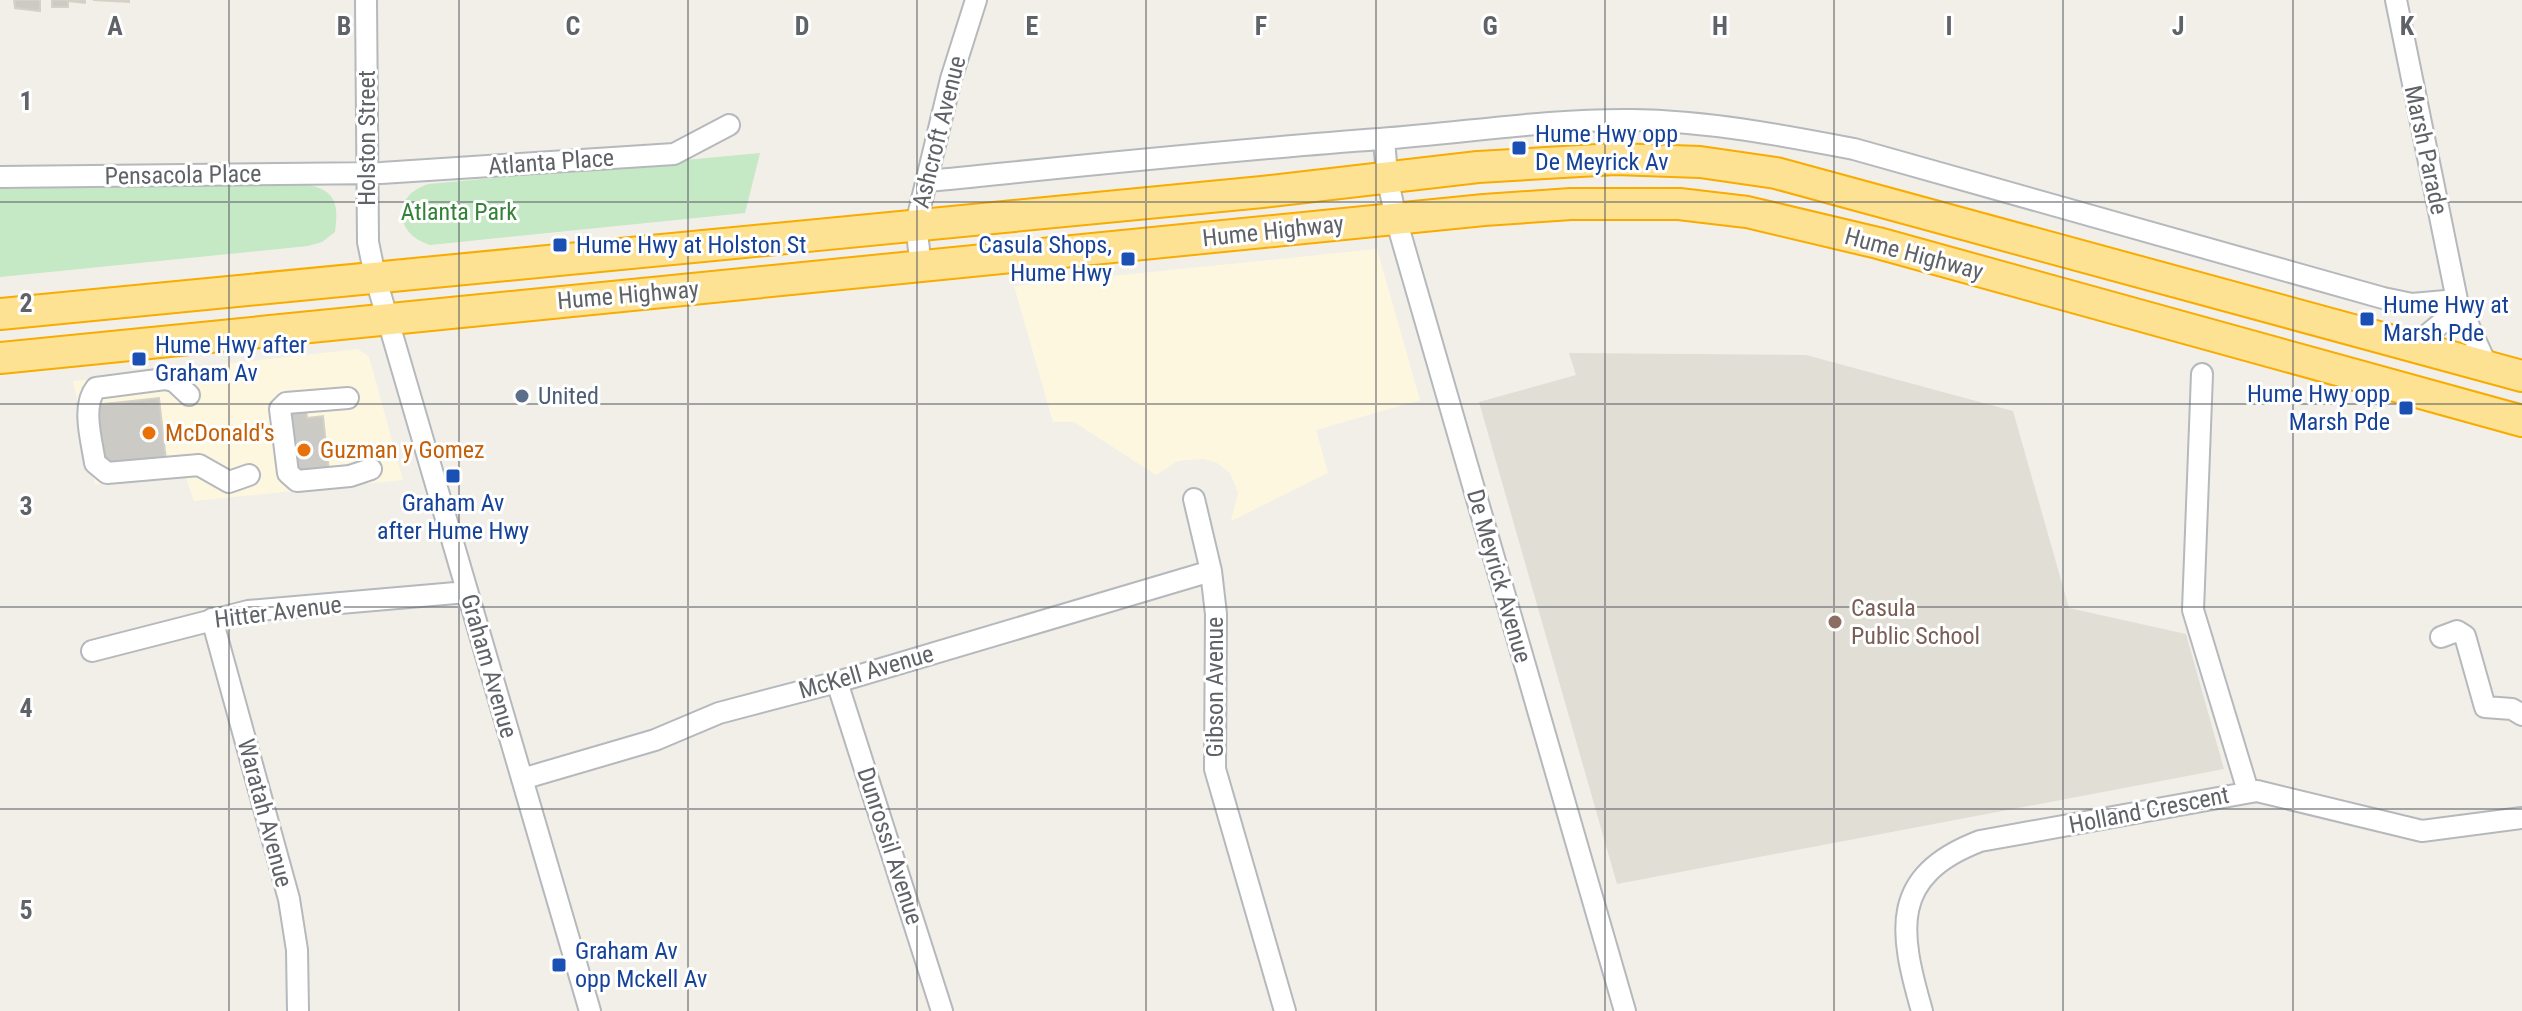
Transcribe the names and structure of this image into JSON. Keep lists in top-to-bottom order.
{
  "streets": {
    "highway": ["Hume Highway"],
    "street": [
      "Ashcroft Avenue",
      "Holston Street",
      "Marsh Parade",
      "Atlanta Place",
      "Pensacola Place",
      "De Meyrick Avenue",
      "Hitter Avenue",
      "Graham Avenue",
      "McKell Avenue",
      "Gibson Avenue",
      "Holland Crescent",
      "Waratah Avenue",
      "Dunrossil Avenue"
    ]
  },
  "crossings": [
    ["Ashcroft Avenue", "Hume Highway"],
    ["Holston Street", "Atlanta Place"],
    ["Holston Street", "Pensacola Place"],
    ["Holston Street", "Hume Highway"],
    ["Holston Street", "Graham Avenue"],
    ["Marsh Parade", "Hume Highway"],
    ["Atlanta Place", "Pensacola Place"],
    ["Hume Highway", "De Meyrick Avenue"],
    ["Hume Highway", "Graham Avenue"],
    ["Hitter Avenue", "Graham Avenue"],
    ["Hitter Avenue", "Waratah Avenue"],
    ["Graham Avenue", "McKell Avenue"],
    ["McKell Avenue", "Gibson Avenue"],
    ["McKell Avenue", "Dunrossil Avenue"]
  ],
  "parks": ["Atlanta Park"],
  "places": {
    "transit": [
      "Hume Hwy opp De Meyrick Av",
      "Hume Hwy at Holston St",
      "Casula Shops, Hume Hwy",
      "Hume Hwy at Marsh Pde",
      "Hume Hwy after Graham Av",
      "Hume Hwy opp Marsh Pde",
      "Graham Av after Hume Hwy",
      "Graham Av opp Mckell Av"
    ],
    "other": [
      "United",
      "McDonald's",
      "Guzman y Gomez",
      "Casula Public School"
    ]
  },
  "grid": {
    "columns": [
      "A",
      "B",
      "C",
      "D",
      "E",
      "F",
      "G",
      "H",
      "I",
      "J",
      "K"
    ],
    "rows": [
      "1",
      "2",
      "3",
      "4",
      "5"
    ]
  }
}
